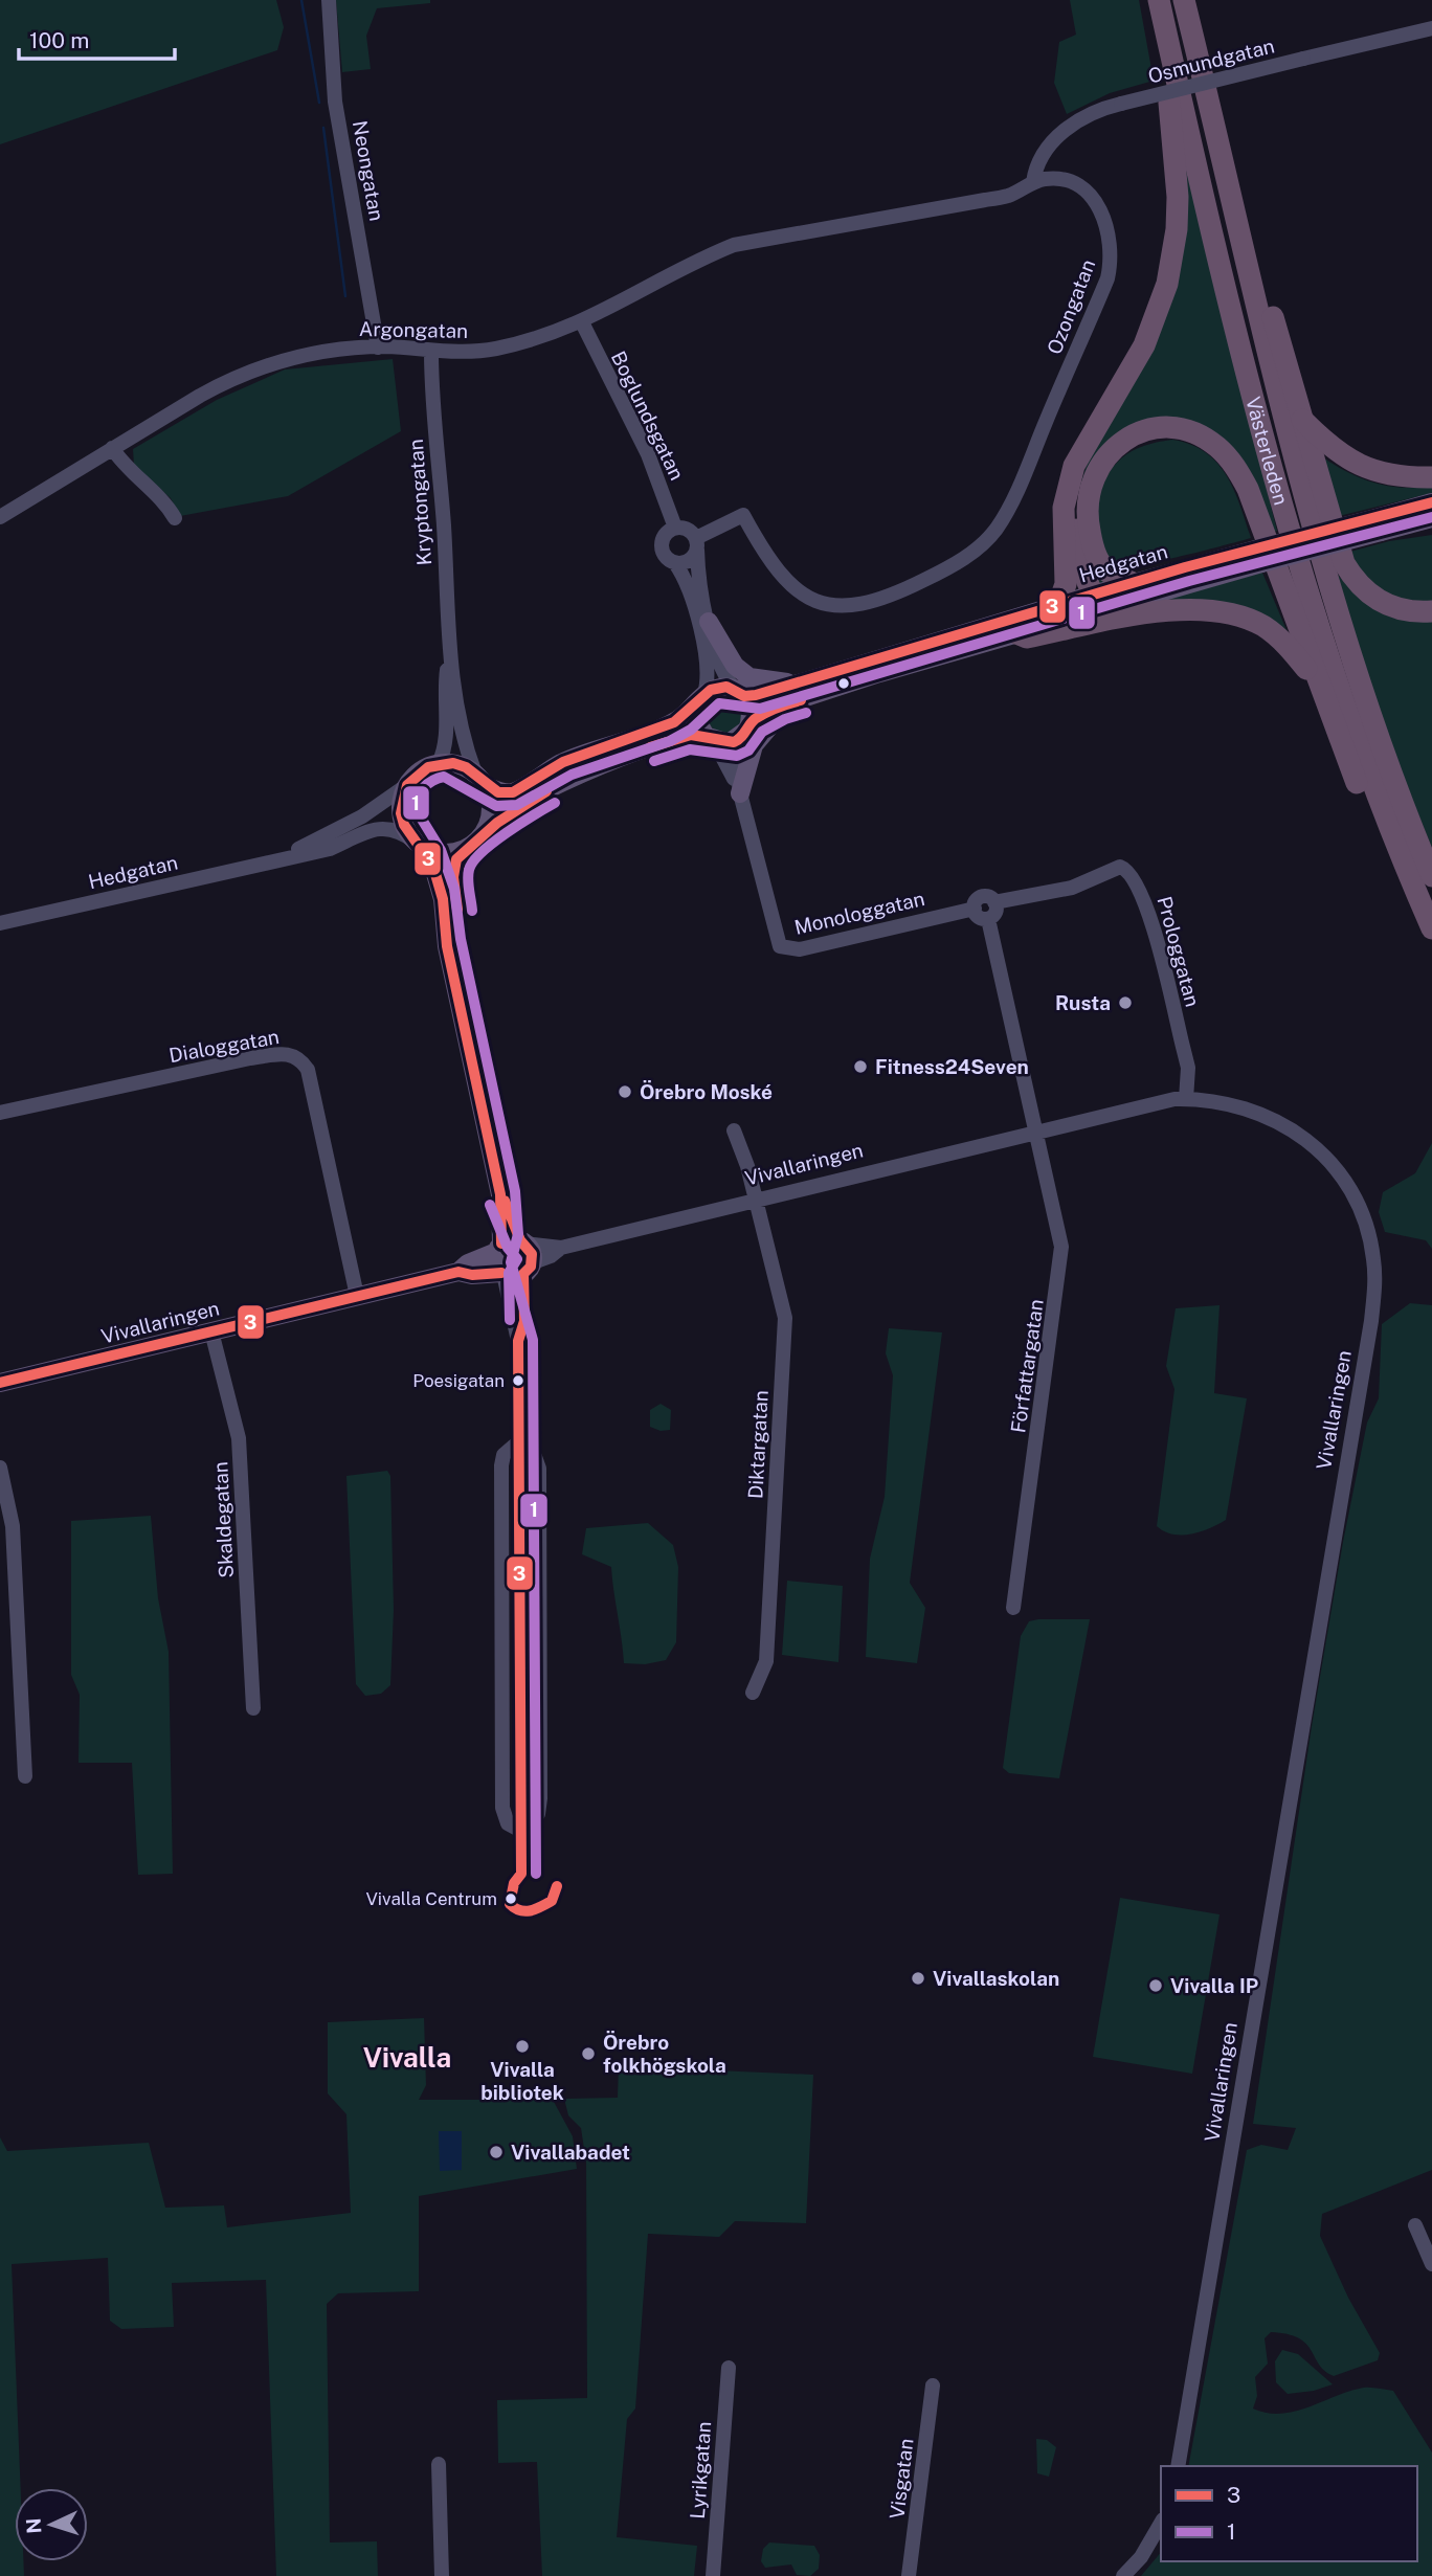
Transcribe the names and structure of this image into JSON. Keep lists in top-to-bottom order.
{
  "streets": {
    "highway": ["Västerleden"],
    "main road": ["Hedgatan", "Vivallaringen"],
    "street": [
      "Osmundgatan",
      "Neongatan",
      "Ozongatan",
      "Argongatan",
      "Boglundsgatan",
      "Kryptongatan",
      "Monologgatan",
      "Prologgatan",
      "Dialoggatan",
      "Författargatan",
      "Diktargatan",
      "Skaldegatan",
      "Lyrikgatan",
      "Visgatan"
    ]
  },
  "crossings": [
    ["Osmundgatan", "Ozongatan"],
    ["Neongatan", "Argongatan"],
    ["Ozongatan", "Argongatan"],
    ["Ozongatan", "Boglundsgatan"],
    ["Argongatan", "Boglundsgatan"],
    ["Argongatan", "Kryptongatan"],
    ["Kryptongatan", "Hedgatan"],
    ["Hedgatan", "Monologgatan"],
    ["Monologgatan", "Prologgatan"],
    ["Prologgatan", "Vivallaringen"],
    ["Dialoggatan", "Vivallaringen"],
    ["Vivallaringen", "Författargatan"],
    ["Vivallaringen", "Diktargatan"],
    ["Vivallaringen", "Skaldegatan"]
  ],
  "districts": ["Vivalla"],
  "places": [
    "Rusta",
    "Fitness24Seven",
    "Örebro Moské",
    "Poesigatan",
    "Vivalla Centrum",
    "Vivallaskolan",
    "Vivalla IP",
    "Vivalla bibliotek",
    "Örebro folkhögskola",
    "Vivallabadet"
  ],
  "lines": ["transit line 3", "transit line 1"],
  "legend": ["3", "1"],
  "scale_bar": "100 m",
  "north": "left"
}
